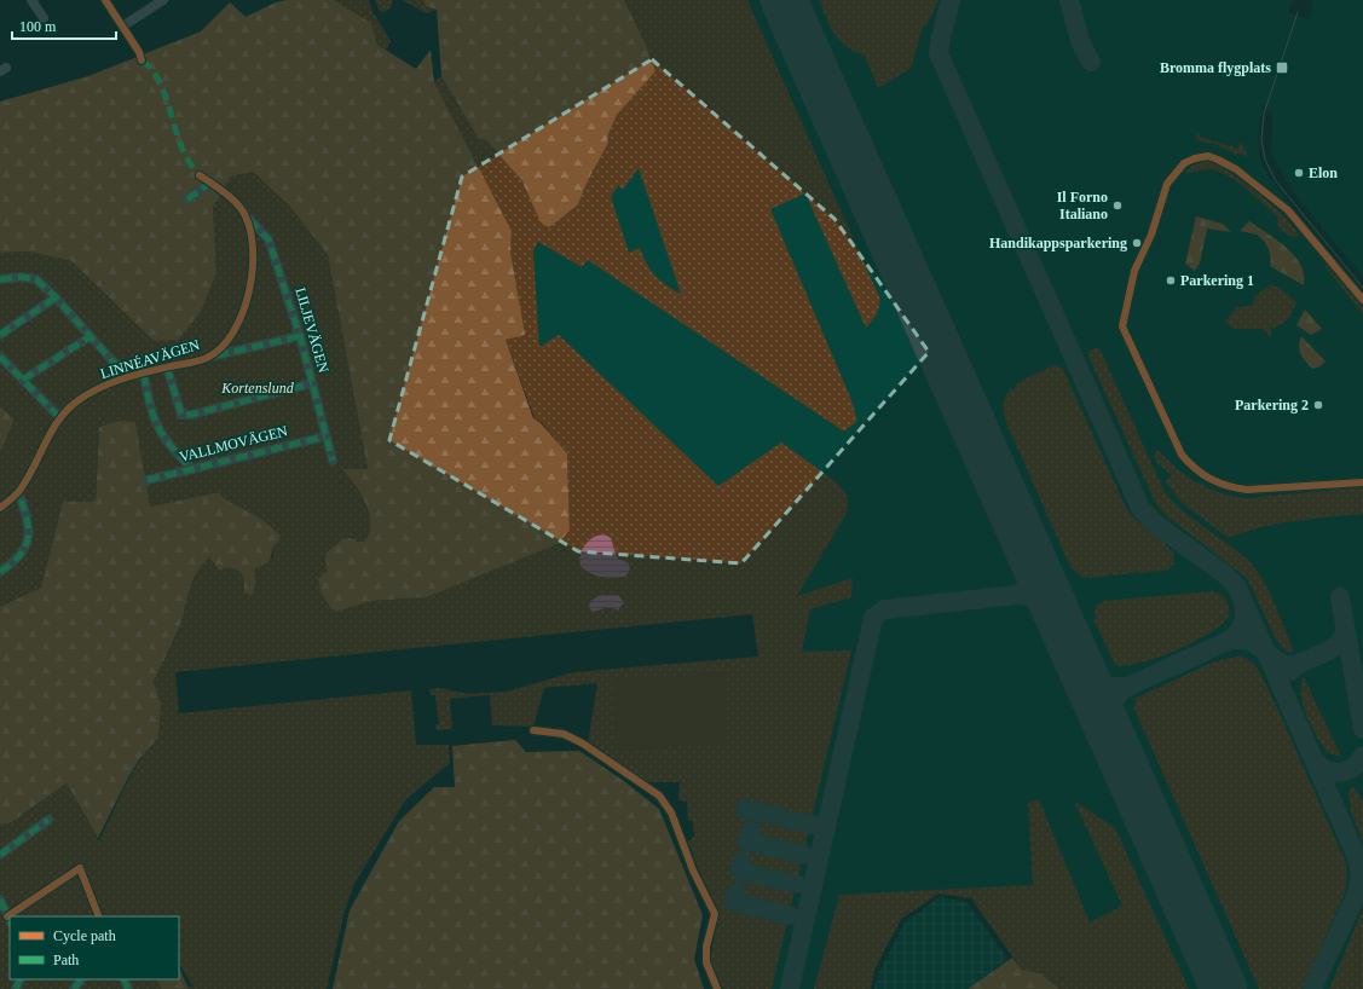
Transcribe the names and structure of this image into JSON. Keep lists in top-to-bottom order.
{
  "streets": {
    "street": ["LILJEVÄGEN", "LINNÉAVÄGEN", "VALLMOVÄGEN"]
  },
  "crossings": [
    ["LILJEVÄGEN", "LINNÉAVÄGEN"],
    ["LILJEVÄGEN", "VALLMOVÄGEN"]
  ],
  "parks": ["Kortenslund"],
  "places": {
    "transit": ["Bromma flygplats"],
    "other": [
      "Elon",
      "Il Forno Italiano",
      "Handikappsparkering",
      "Parkering 1",
      "Parkering 2"
    ]
  },
  "legend": ["Cycle path", "Path"],
  "scale_bar": "100 m"
}
